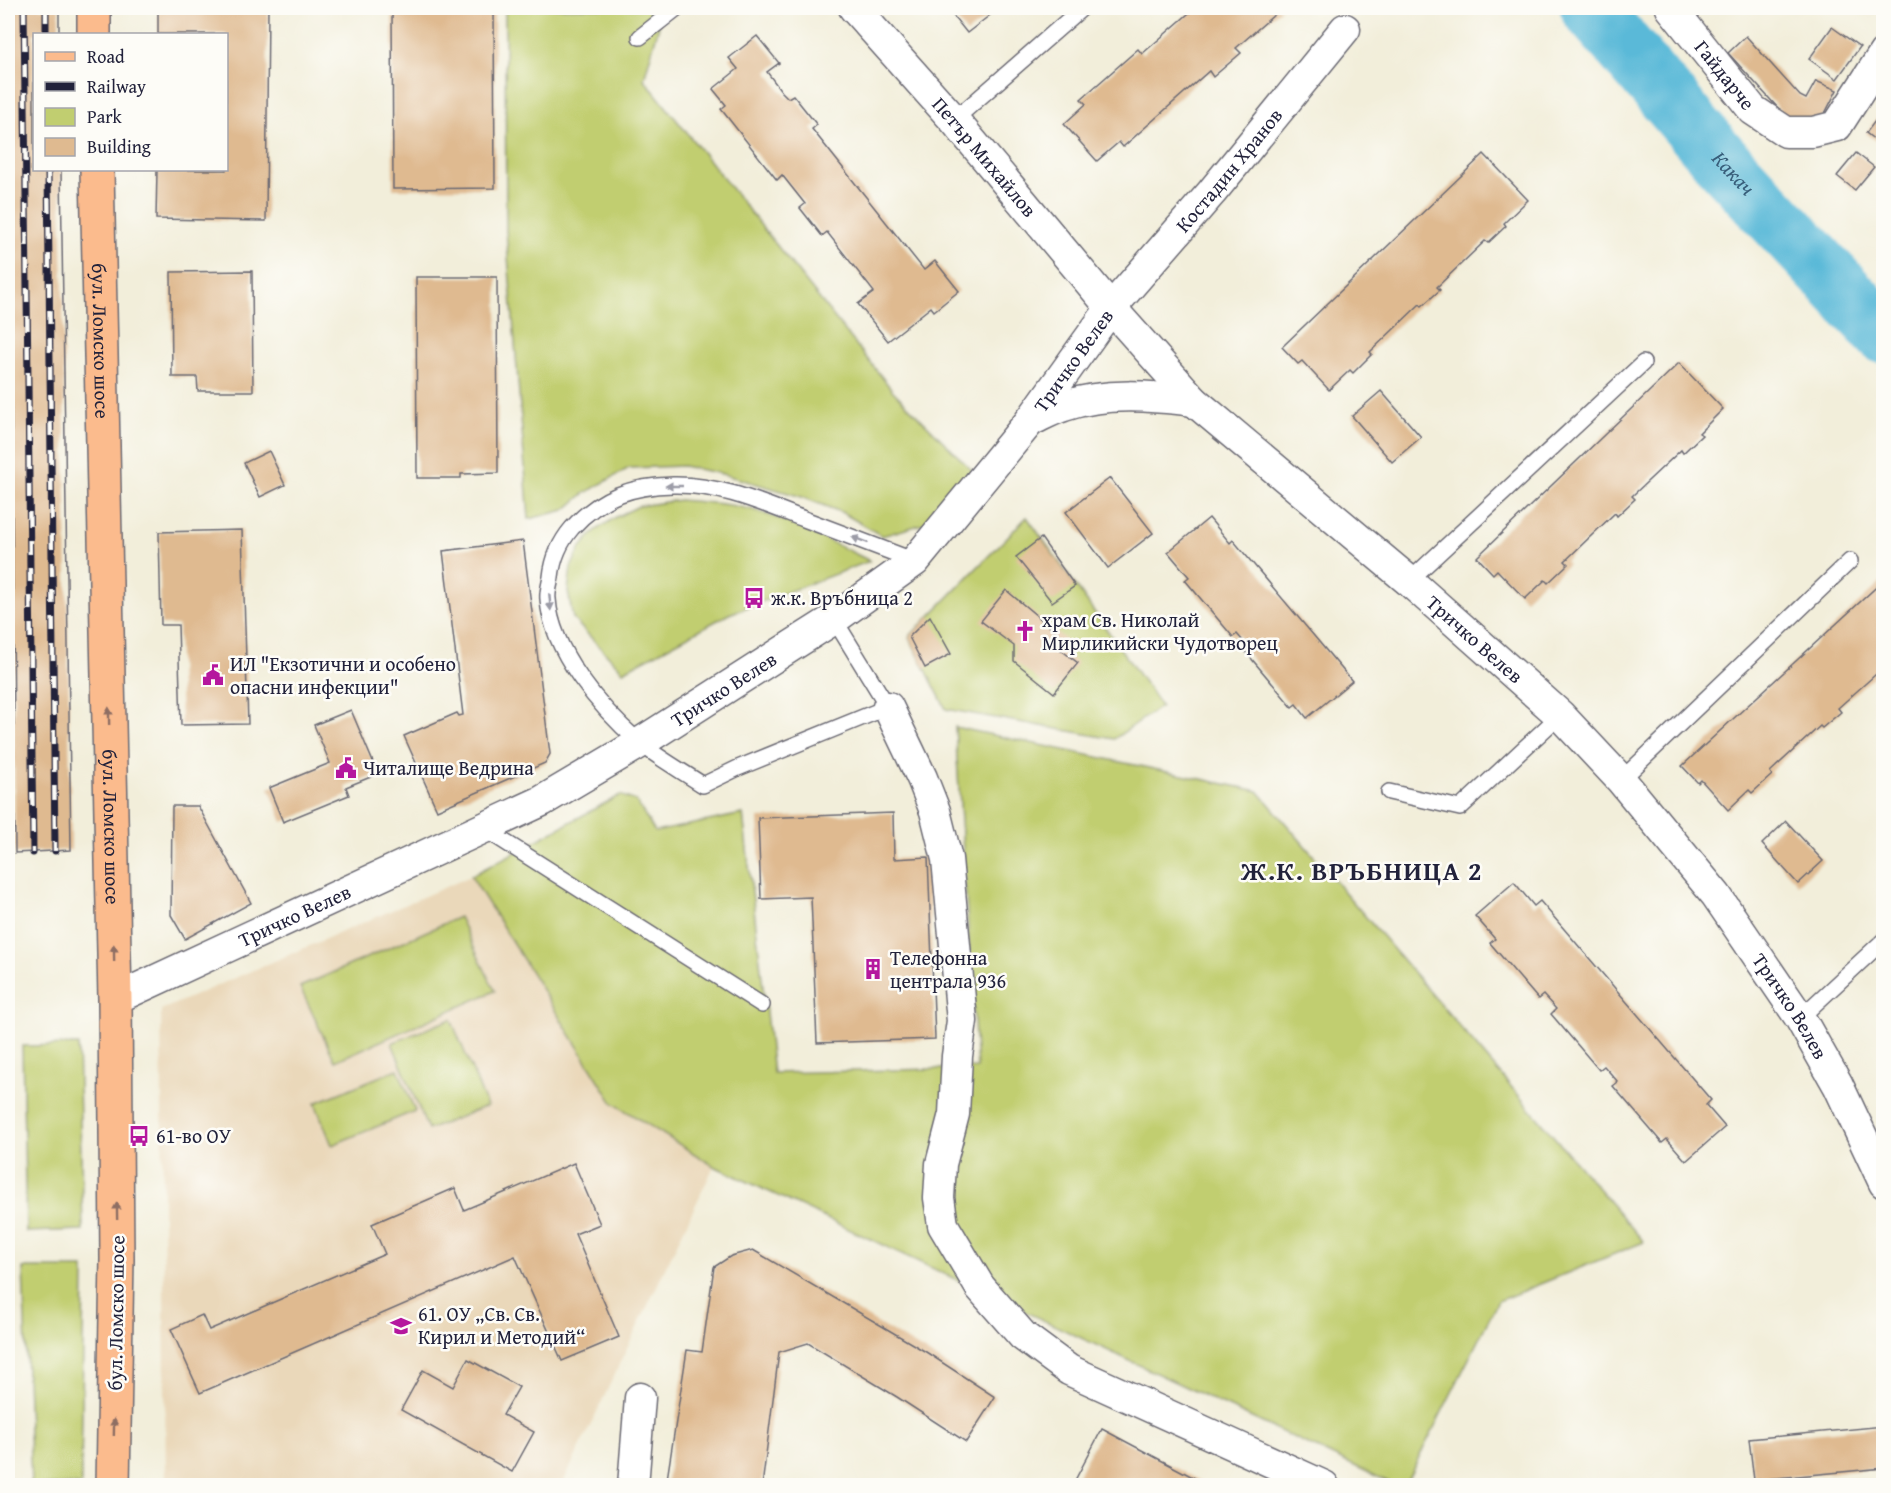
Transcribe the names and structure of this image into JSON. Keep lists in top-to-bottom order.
{
  "streets": {
    "main road": ["бул. Ломско шосе"],
    "street": [
      "Гайдарче",
      "Петър Михайлов",
      "Костадин Хранов",
      "Тричко Велев"
    ]
  },
  "crossings": [
    ["Петър Михайлов", "Костадин Хранов"],
    ["Петър Михайлов", "Тричко Велев"],
    ["Костадин Хранов", "Тричко Велев"],
    ["бул. Ломско шосе", "Тричко Велев"]
  ],
  "one_way": ["бул. Ломско шосе"],
  "districts": ["Ж.К. ВРЪБНИЦА 2"],
  "water": ["Какач"],
  "places": {
    "bus stop": ["ж.к. Връбница 2", "61-во ОУ"],
    "church": ["храм Св. Николай Мирликийски Чудотворец"],
    "public building": ["ИЛ \"Екзотични и особено опасни инфекции\"", "Читалище Ведрина"],
    "building": ["Телефонна централа 936"],
    "school or university": ["61. ОУ „Св. Св. Кирил и Методий“"]
  },
  "legend": [
    "Road",
    "Railway",
    "Park",
    "Building"
  ]
}
